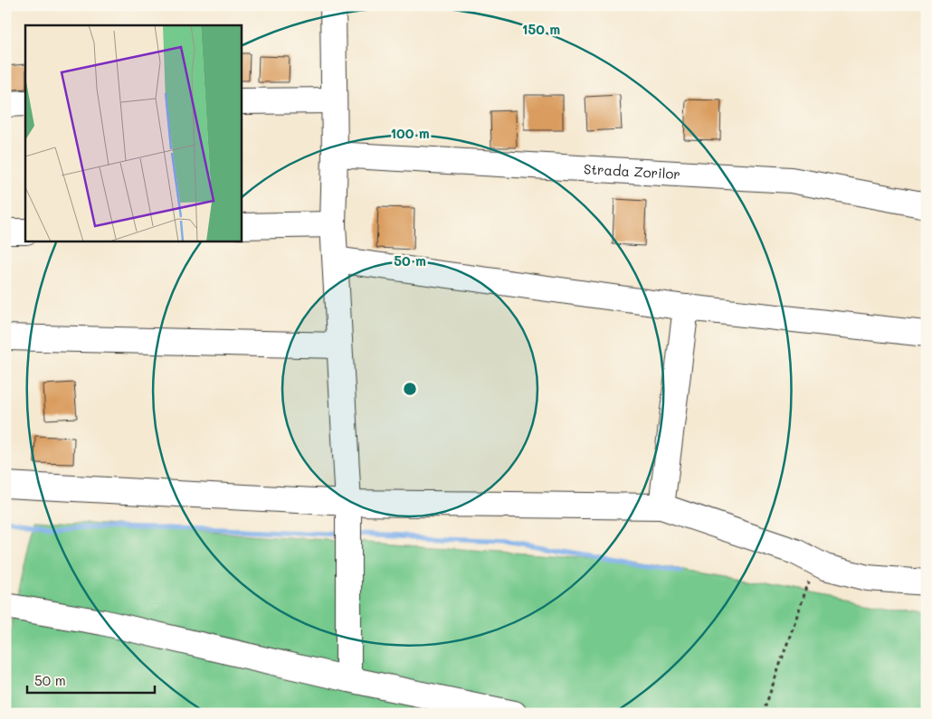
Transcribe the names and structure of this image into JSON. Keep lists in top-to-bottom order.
{
  "streets": {
    "street": ["Strada Zorilor"]
  },
  "scale_bar": "50 m",
  "rings": ["150 m", "100 m", "50 m"]
}
